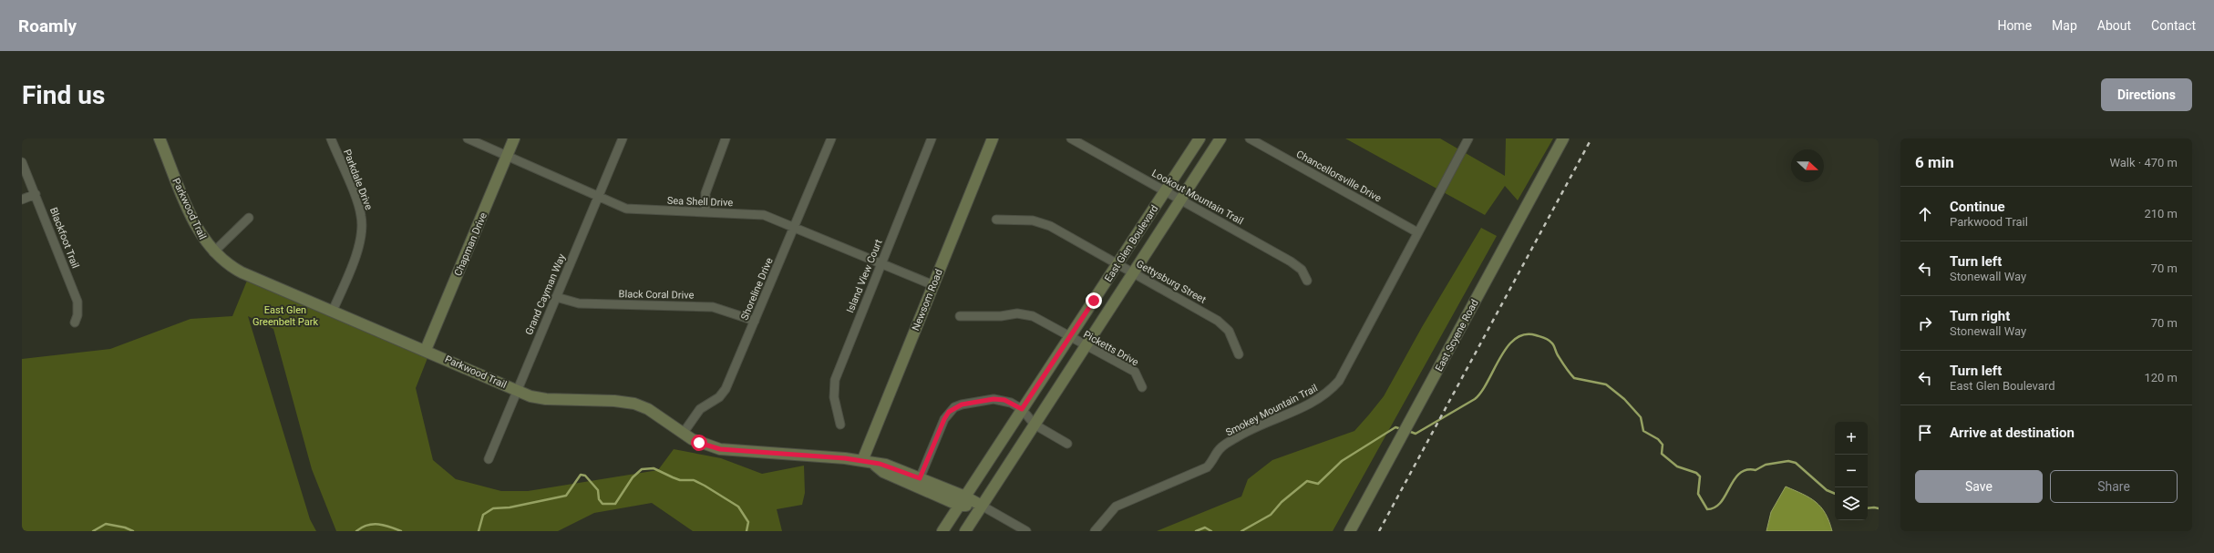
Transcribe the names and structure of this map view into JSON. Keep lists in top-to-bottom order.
{
  "streets": {
    "street": [
      "Chancellorsville Drive",
      "Parkdale Drive",
      "Lookout Mountain Trail",
      "Sea Shell Drive",
      "Parkwood Trail",
      "Blackfoot Trail",
      "East Glen Boulevard",
      "Chapman Drive",
      "Island View Court",
      "Gettysburg Street",
      "Shoreline Drive",
      "Grand Cayman Way",
      "Black Coral Drive",
      "Newsom Road",
      "East Scyene Road",
      "Picketts Drive",
      "Smokey Mountain Trail"
    ]
  },
  "crossings": [
    ["Chancellorsville Drive", "Smokey Mountain Trail"],
    ["Parkdale Drive", "Parkwood Trail"],
    ["Lookout Mountain Trail", "East Glen Boulevard"],
    ["Sea Shell Drive", "Chapman Drive"],
    ["Sea Shell Drive", "Island View Court"],
    ["Sea Shell Drive", "Shoreline Drive"],
    ["Sea Shell Drive", "Grand Cayman Way"],
    ["Sea Shell Drive", "Newsom Road"],
    ["Parkwood Trail", "East Glen Boulevard"],
    ["Parkwood Trail", "Chapman Drive"],
    ["Parkwood Trail", "Shoreline Drive"],
    ["Parkwood Trail", "Grand Cayman Way"],
    ["Parkwood Trail", "Newsom Road"],
    ["East Glen Boulevard", "Gettysburg Street"],
    ["East Glen Boulevard", "Picketts Drive"],
    ["Shoreline Drive", "Black Coral Drive"],
    ["Grand Cayman Way", "Black Coral Drive"]
  ],
  "parks": ["East Glen Greenbelt Park"],
  "north": "right",
  "page": {
    "header": "Roamly",
    "nav": [
      "Home",
      "Map",
      "About",
      "Contact"
    ],
    "buttons": [
      "Directions",
      ["Save", "Share"]
    ],
    "title": "Find us",
    "heading": ["6 min", "Walk · 470 m"],
    "list": [
      ["Continue", "Parkwood Trail", "210 m"],
      ["Turn left", "Stonewall Way", "70 m"],
      ["Turn right", "Stonewall Way", "70 m"],
      ["Turn left", "East Glen Boulevard", "120 m"],
      "Arrive at destination"
    ],
    "map_buttons": ["+", "−"]
  }
}
